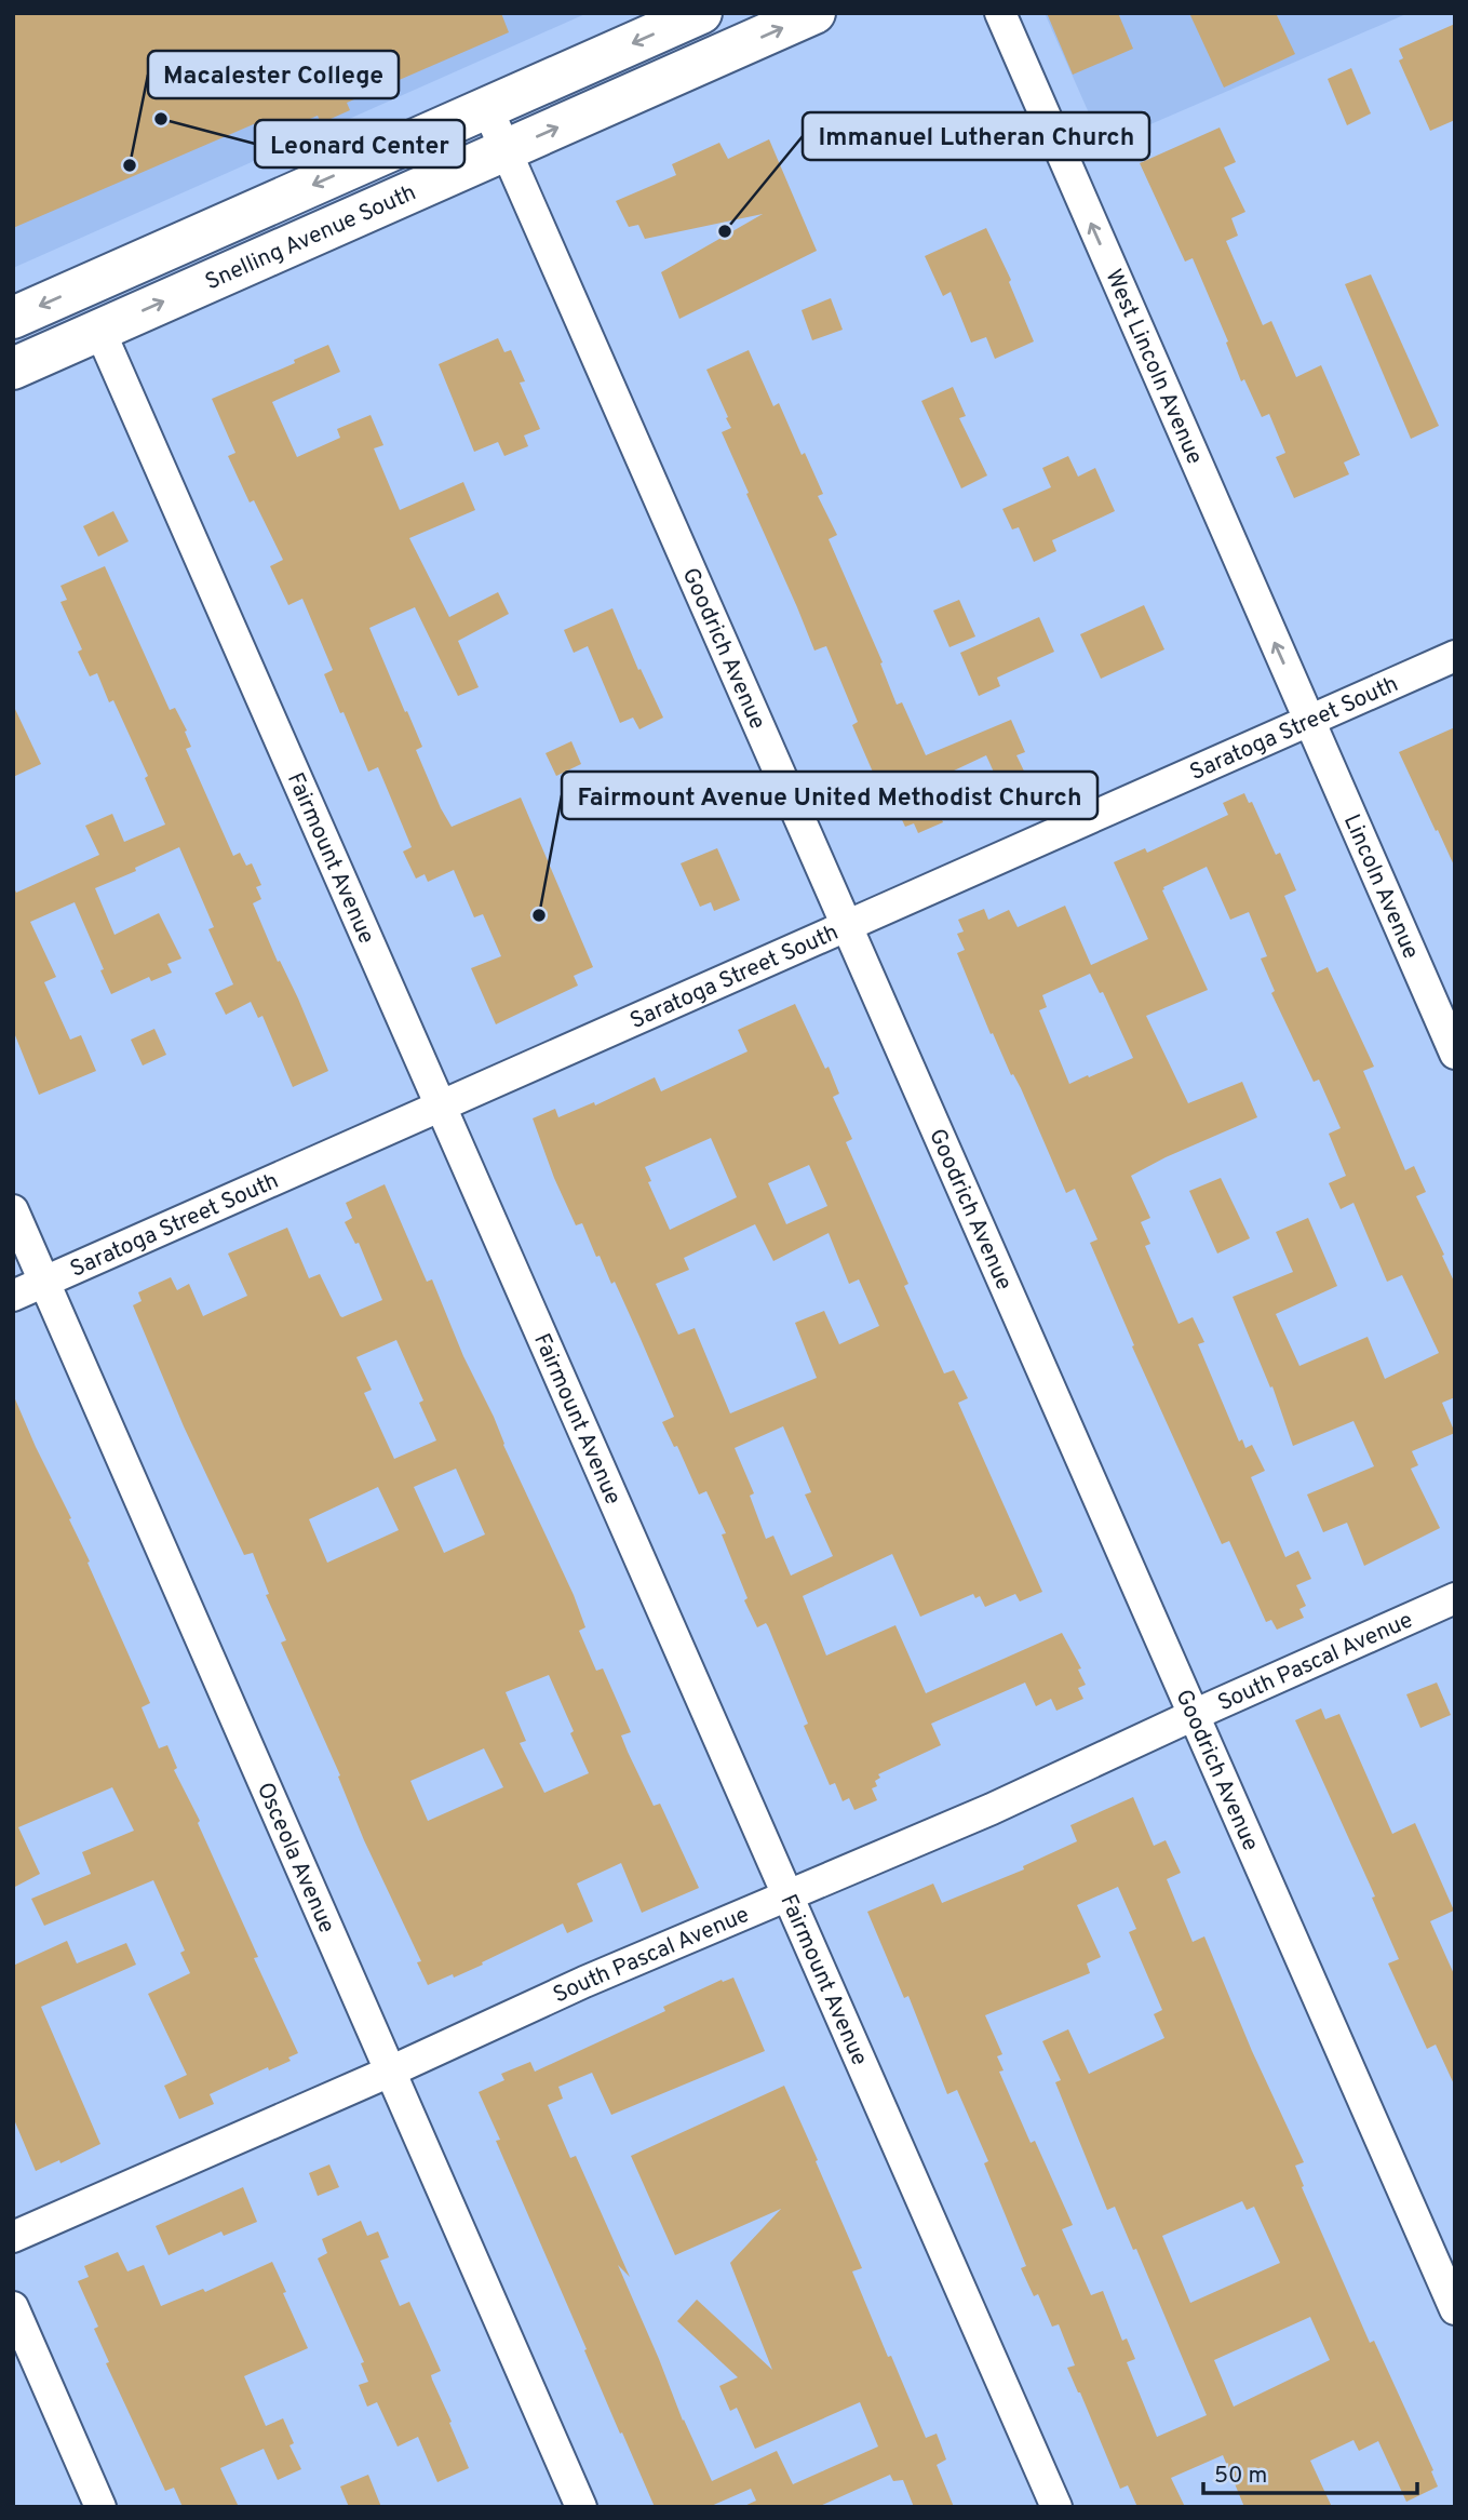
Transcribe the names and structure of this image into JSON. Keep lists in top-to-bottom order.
{
  "streets": {
    "main road": ["Snelling Avenue South"],
    "street": [
      "West Lincoln Avenue",
      "Goodrich Avenue",
      "Saratoga Street South",
      "Fairmount Avenue",
      "Lincoln Avenue",
      "South Pascal Avenue",
      "Osceola Avenue"
    ]
  },
  "crossings": [
    ["Snelling Avenue South", "Goodrich Avenue"],
    ["Snelling Avenue South", "Fairmount Avenue"],
    ["West Lincoln Avenue", "Saratoga Street South"],
    ["West Lincoln Avenue", "Lincoln Avenue"],
    ["Goodrich Avenue", "Saratoga Street South"],
    ["Goodrich Avenue", "South Pascal Avenue"],
    ["Saratoga Street South", "Fairmount Avenue"],
    ["Saratoga Street South", "Lincoln Avenue"],
    ["Saratoga Street South", "Osceola Avenue"],
    ["Fairmount Avenue", "South Pascal Avenue"],
    ["South Pascal Avenue", "Osceola Avenue"]
  ],
  "one_way": ["West Lincoln Avenue"],
  "places": [
    "Leonard Center",
    "Macalester College",
    "Immanuel Lutheran Church",
    "Fairmount Avenue United Methodist Church"
  ],
  "scale_bar": "50 m"
}
